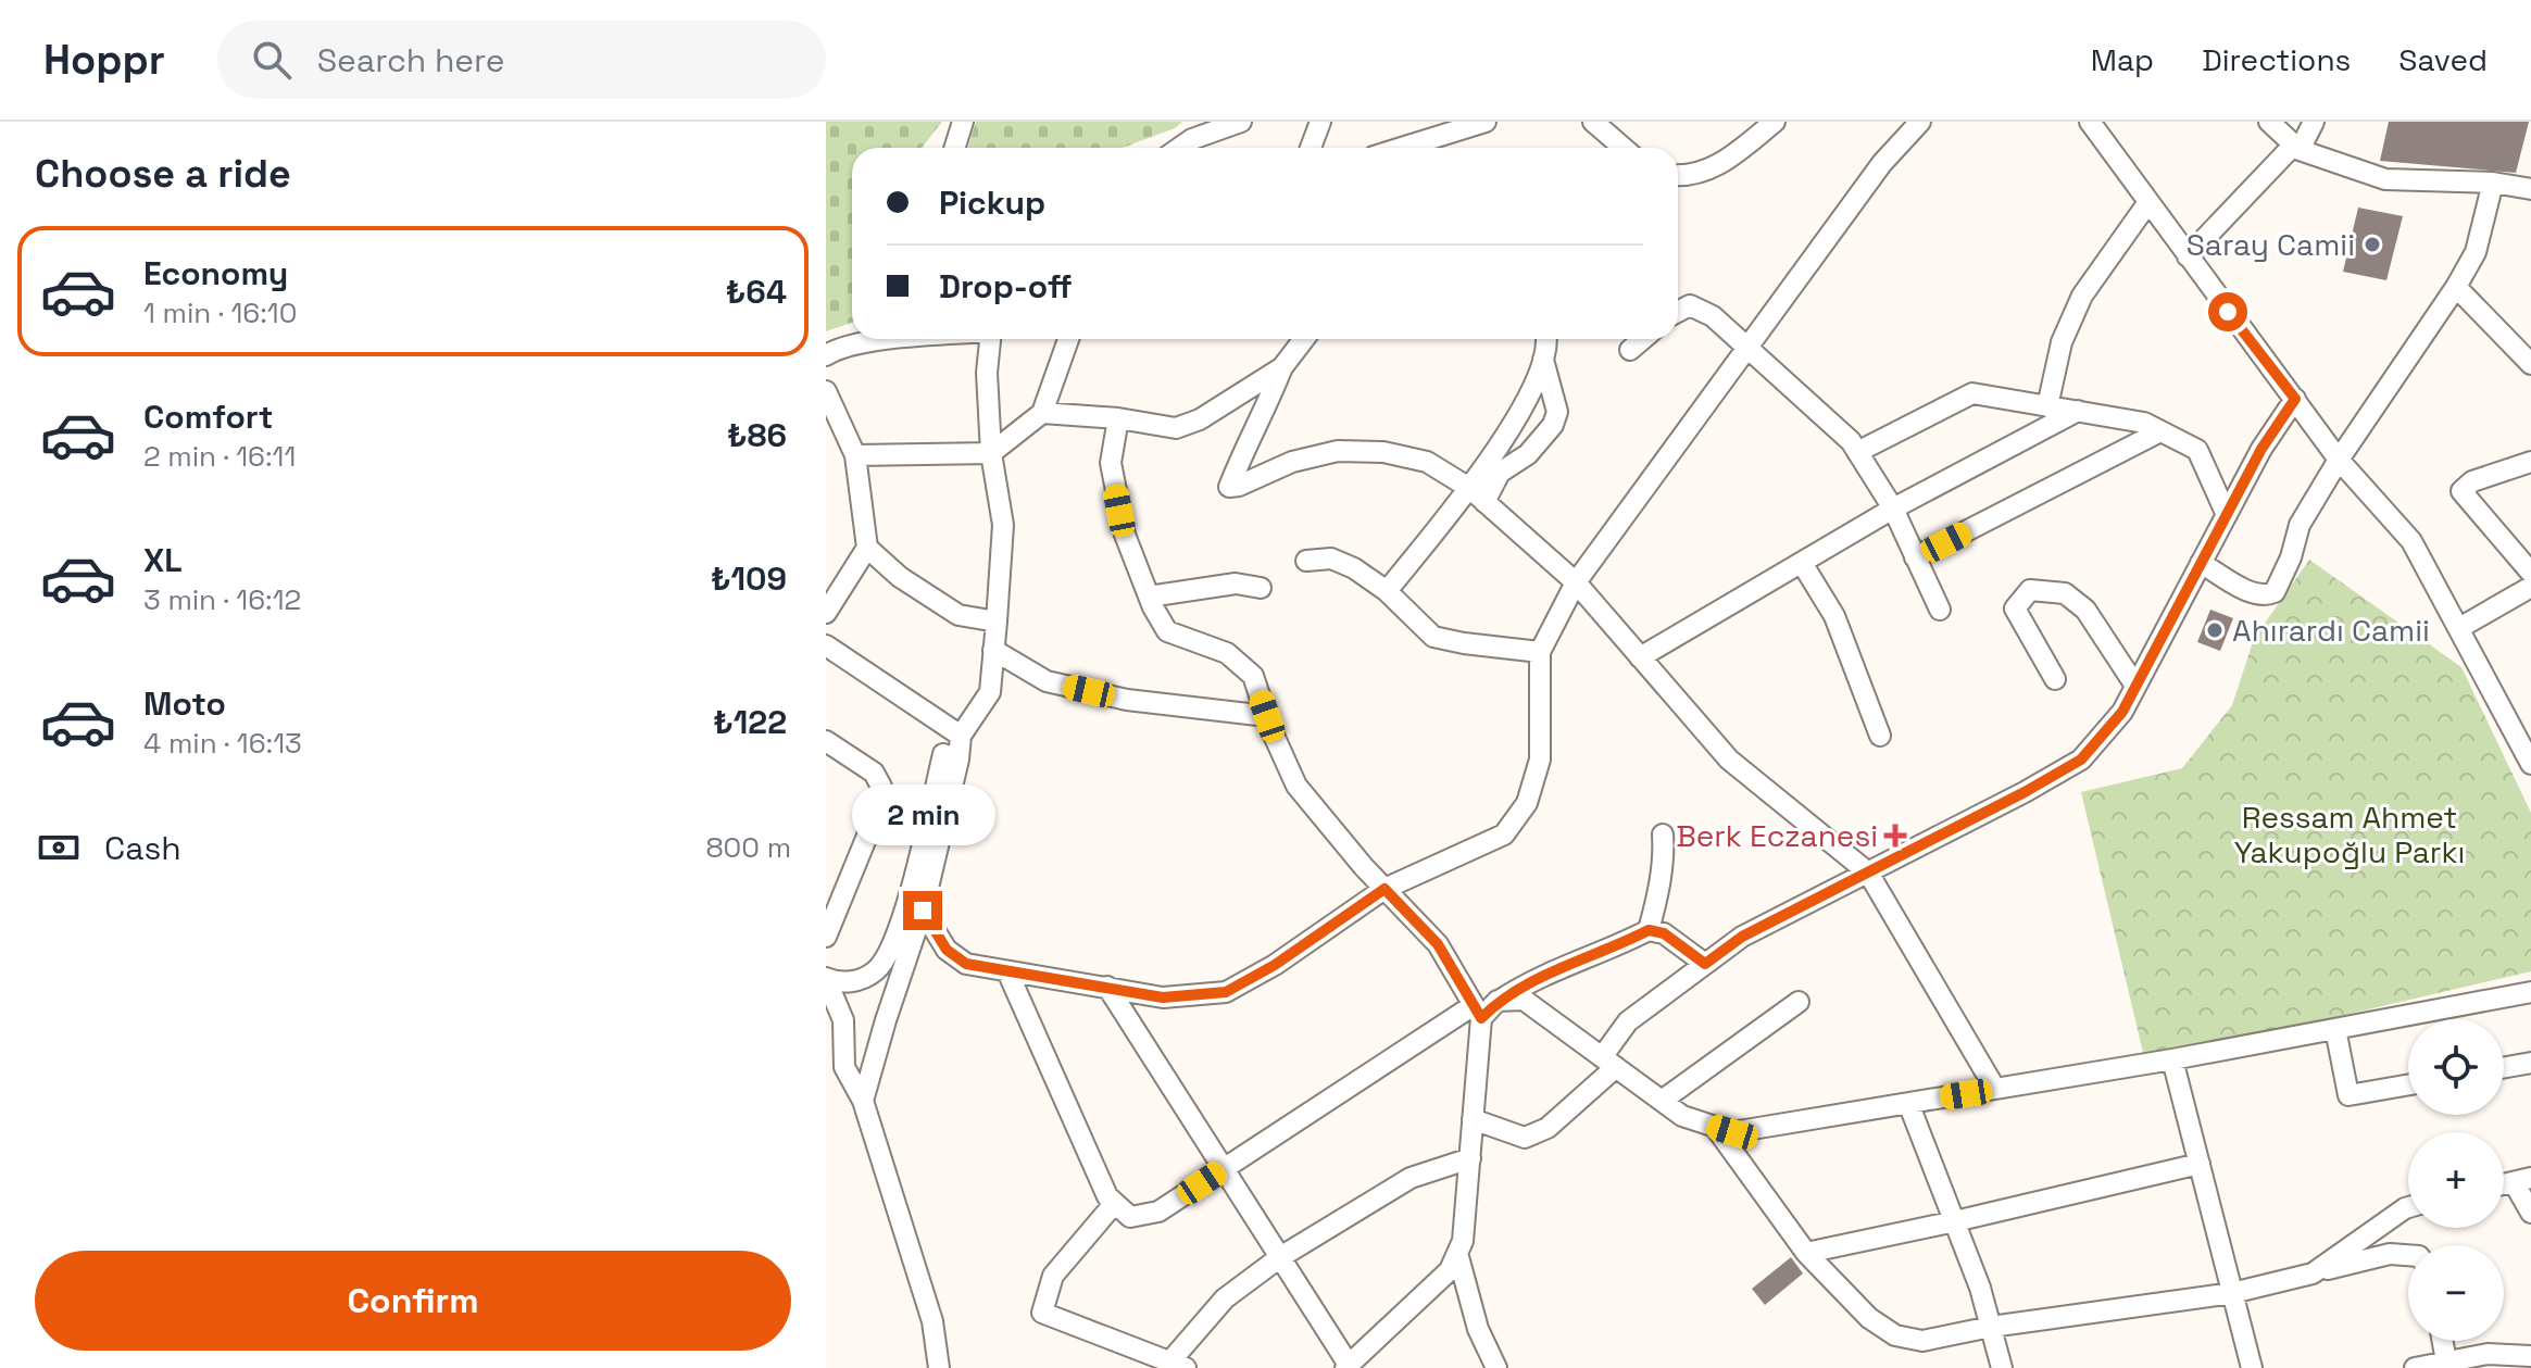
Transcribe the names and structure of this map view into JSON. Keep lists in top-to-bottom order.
{
  "parks": ["Ressam Ahmet Yakupoğlu Parkı"],
  "places": {
    "other": ["Saray Camii", "Ahırardı Camii"],
    "health": ["Berk Eczanesi"]
  },
  "page": {
    "header": "Hoppr",
    "search": "Search here",
    "nav": ["Map", "Directions", "Saved"],
    "heading": "Choose a ride",
    "banner": ["Pickup", "Drop-off"],
    "list": [
      {
        "name": "Economy",
        "note": "1 min · 16:10",
        "value": "₺64"
      },
      {
        "name": "Comfort",
        "note": "2 min · 16:11",
        "value": "₺86"
      },
      {
        "name": "XL",
        "note": "3 min · 16:12",
        "value": "₺109"
      },
      {
        "name": "Moto",
        "note": "4 min · 16:13",
        "value": "₺122"
      }
    ],
    "bubble": "2 min",
    "pay": ["Cash", "800 m"],
    "map_buttons": ["+", "−"],
    "buttons": "Confirm"
  }
}
